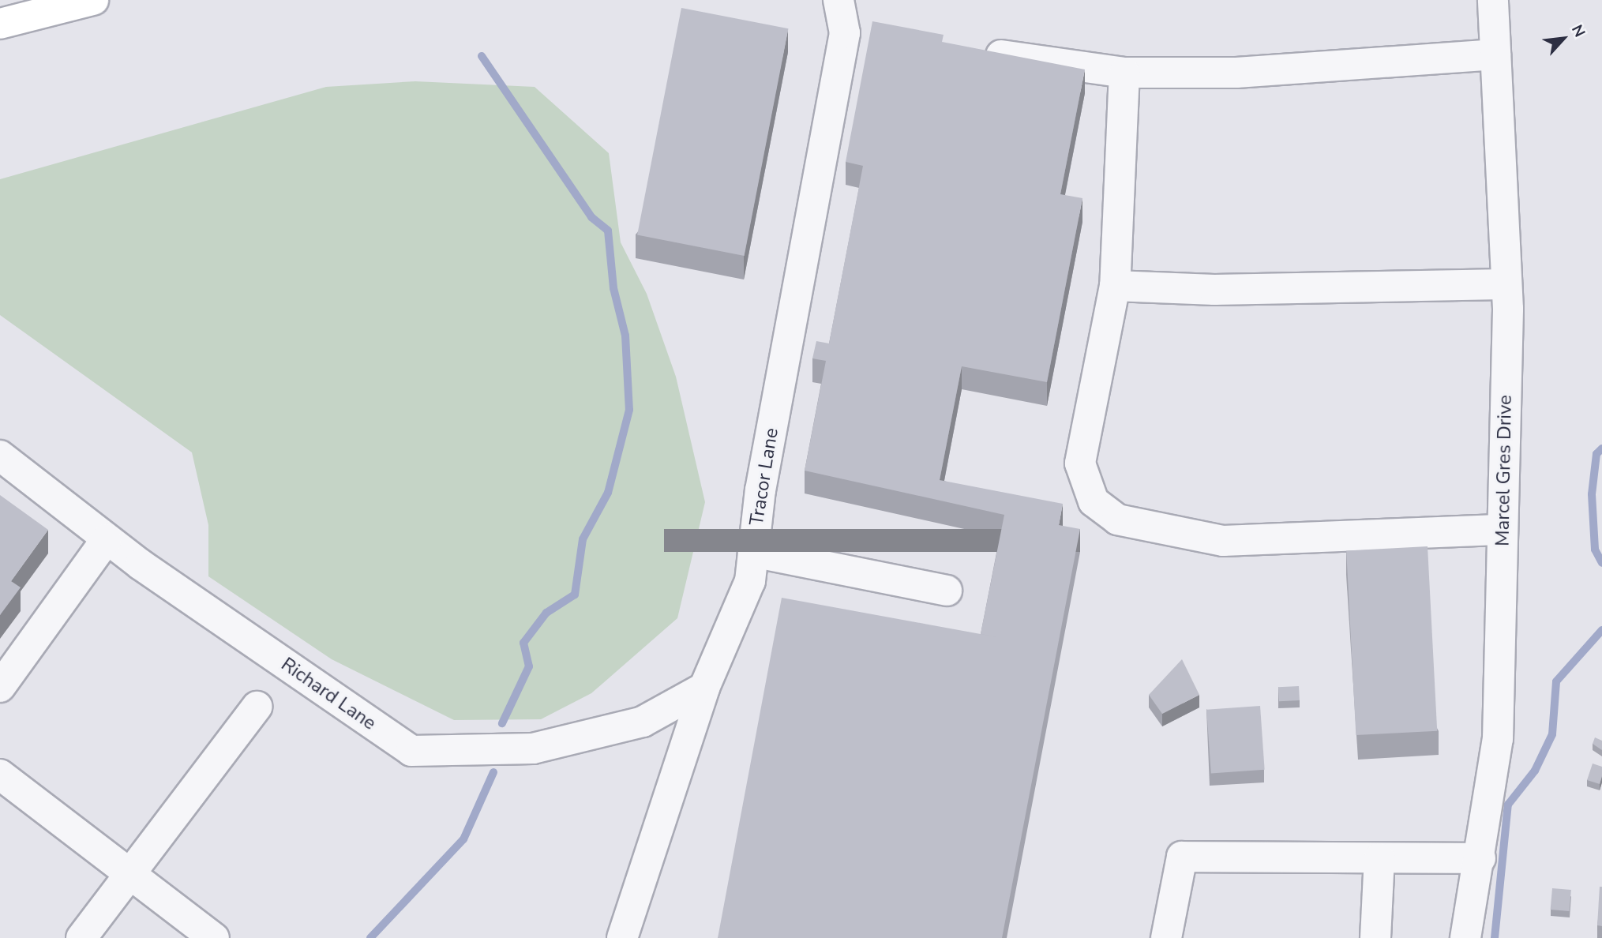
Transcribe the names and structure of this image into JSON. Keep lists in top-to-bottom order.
{
  "streets": {
    "street": ["Marcel Gres Drive", "Tracor Lane", "Richard Lane"]
  },
  "crossings": [
    ["Tracor Lane", "Richard Lane"]
  ],
  "north": "top right"
}
